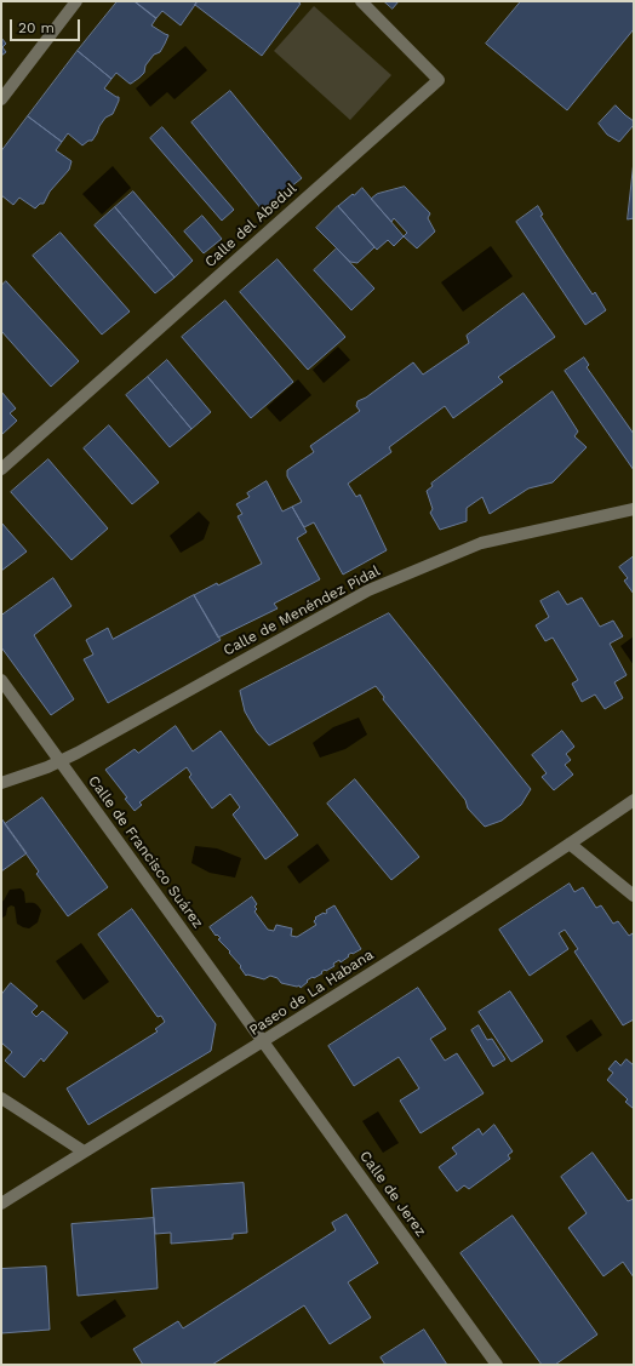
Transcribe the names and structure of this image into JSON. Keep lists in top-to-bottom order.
{
  "streets": {
    "street": [
      "Calle del Abedul",
      "Calle de Menéndez Pidal",
      "Calle de Francisco Suárez",
      "Paseo de La Habana",
      "Calle de Jerez"
    ]
  },
  "crossings": [
    ["Calle de Menéndez Pidal", "Calle de Francisco Suárez"],
    ["Calle de Francisco Suárez", "Paseo de La Habana"],
    ["Calle de Francisco Suárez", "Calle de Jerez"],
    ["Paseo de La Habana", "Calle de Jerez"]
  ],
  "scale_bar": "20 m"
}
